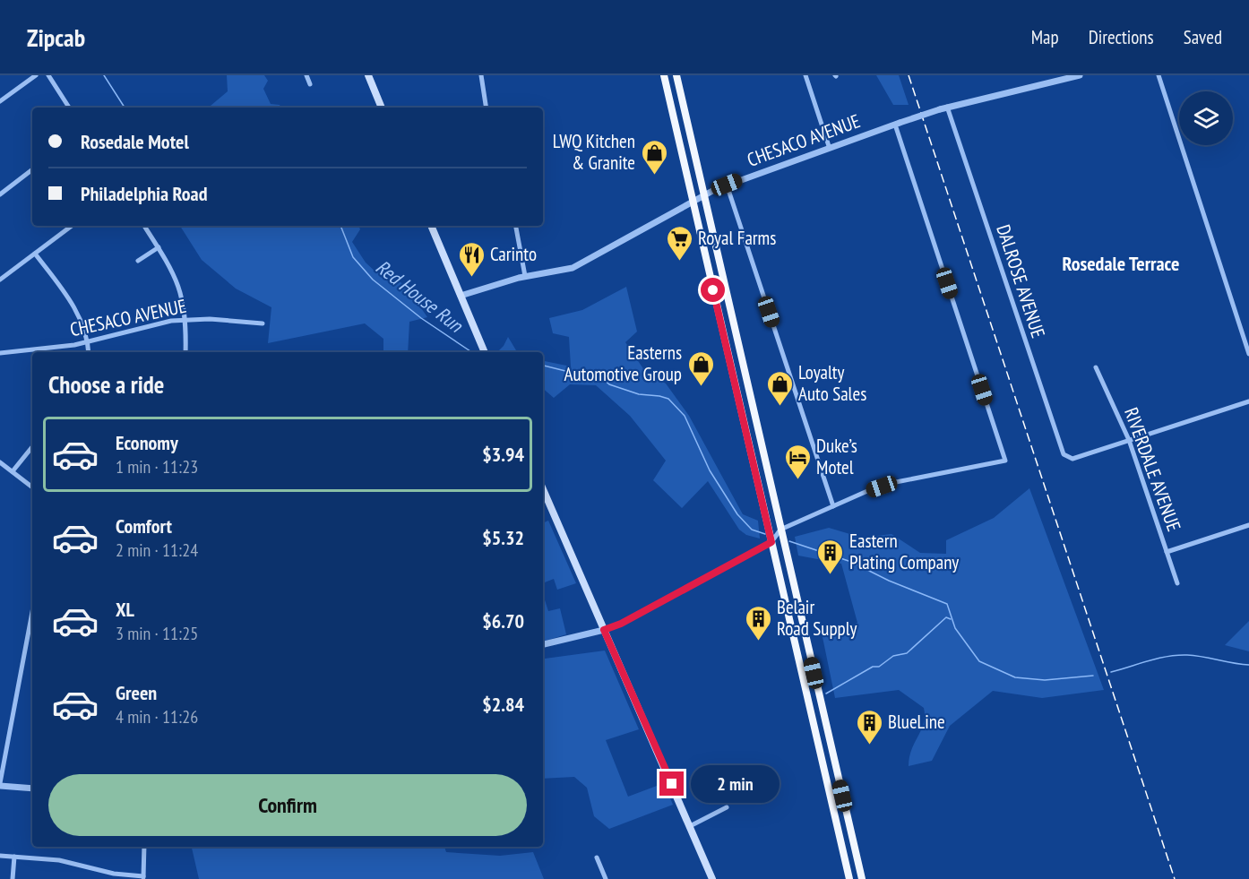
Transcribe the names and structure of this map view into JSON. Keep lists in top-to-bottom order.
{
  "streets": {
    "street": ["CHESACO AVENUE", "DALROSE AVENUE", "RIVERDALE AVENUE"]
  },
  "crossings": [
    ["CHESACO AVENUE", "DALROSE AVENUE"],
    ["DALROSE AVENUE", "RIVERDALE AVENUE"]
  ],
  "districts": ["Rosedale Terrace"],
  "water": ["Red House Run"],
  "places": {
    "shop": ["LWQ Kitchen & Granite", "Easterns Automotive Group", "Loyalty Auto Sales"],
    "supermarket": ["Royal Farms"],
    "restaurant": ["Carinto"],
    "hotel": ["Duke’s Motel"],
    "building": ["Eastern Plating Company", "Belair Road Supply", "BlueLine"]
  },
  "page": {
    "header": "Zipcab",
    "nav": ["Map", "Directions", "Saved"],
    "banner": ["Rosedale Motel", "Philadelphia Road"],
    "heading": "Choose a ride",
    "list": [
      {
        "name": "Economy",
        "note": "1 min · 11:23",
        "value": "$3.94"
      },
      {
        "name": "Comfort",
        "note": "2 min · 11:24",
        "value": "$5.32"
      },
      {
        "name": "XL",
        "note": "3 min · 11:25",
        "value": "$6.70"
      },
      {
        "name": "Green",
        "note": "4 min · 11:26",
        "value": "$2.84"
      }
    ],
    "buttons": "Confirm",
    "bubble": "2 min"
  }
}
